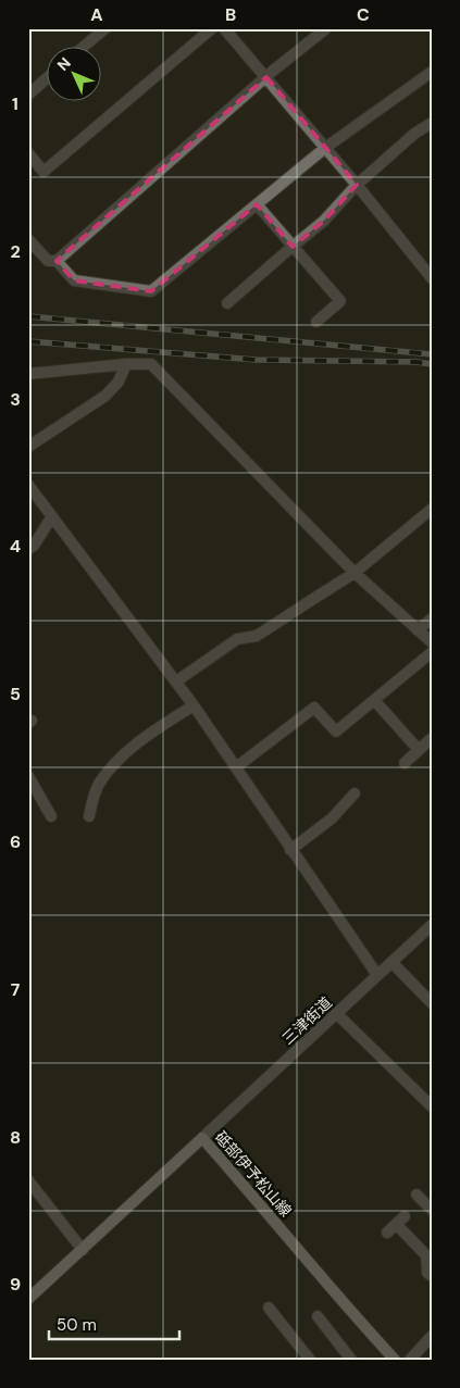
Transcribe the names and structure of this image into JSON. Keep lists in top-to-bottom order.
{
  "streets": {
    "main road": ["砥部伊予松山線"],
    "street": ["三津街道"]
  },
  "crossings": [
    ["三津街道", "砥部伊予松山線"]
  ],
  "scale_bar": "50 m",
  "north": "top left",
  "grid": {
    "columns": ["A", "B", "C"],
    "rows": [
      "1",
      "2",
      "3",
      "4",
      "5",
      "6",
      "7",
      "8",
      "9"
    ]
  }
}
